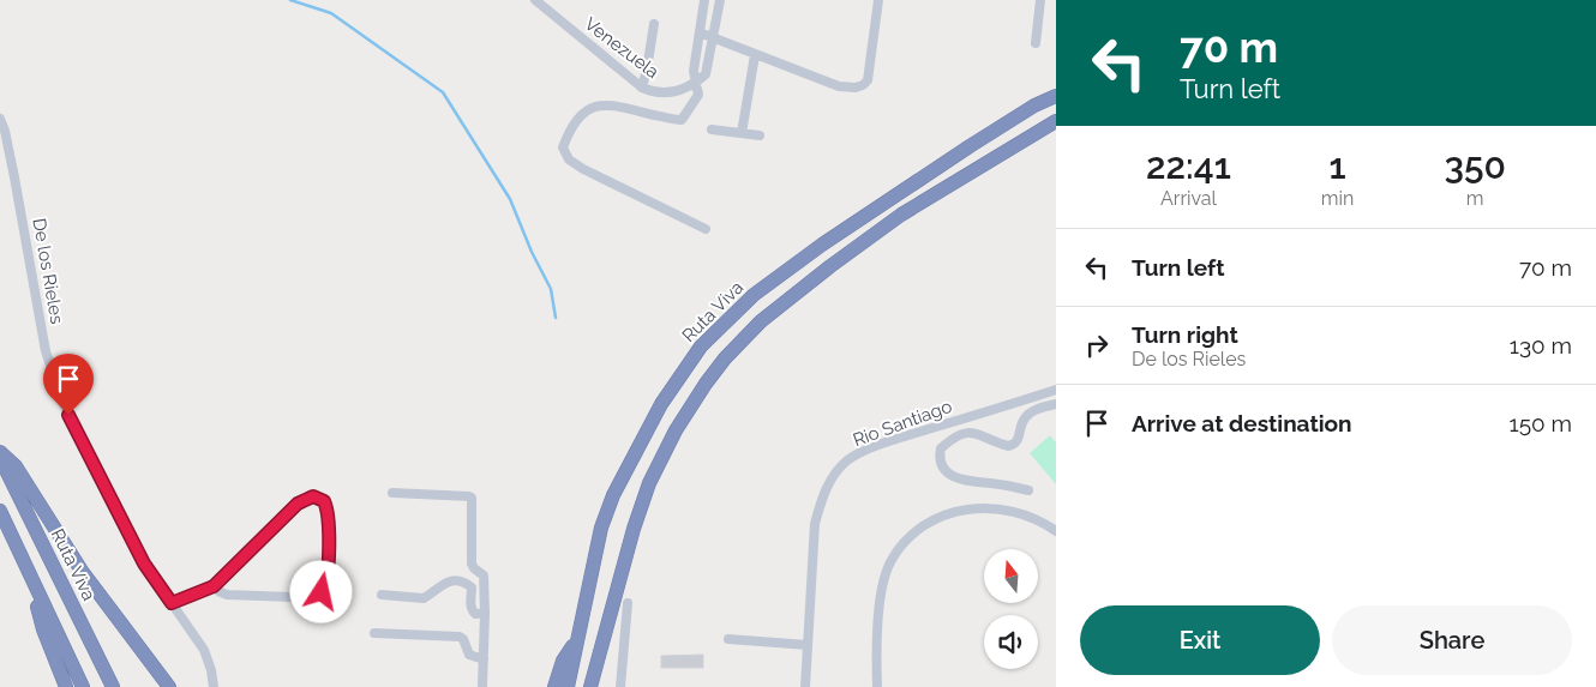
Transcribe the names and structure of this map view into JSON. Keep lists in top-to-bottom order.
{
  "streets": {
    "highway": ["Ruta Viva"],
    "street": ["Venezuela", "De los Rieles", "Rio Santiago"]
  },
  "north": "top",
  "page": {
    "turn": ["70 m", "Turn left"],
    "eta": [
      "22:41",
      "Arrival",
      "1",
      "min",
      "350",
      "m"
    ],
    "list": [
      {
        "name": "Turn left",
        "value": "70 m"
      },
      {
        "name": "Turn right",
        "note": "De los Rieles",
        "value": "130 m"
      },
      {
        "name": "Arrive at destination",
        "value": "150 m"
      }
    ],
    "buttons": ["Exit", "Share"]
  }
}
